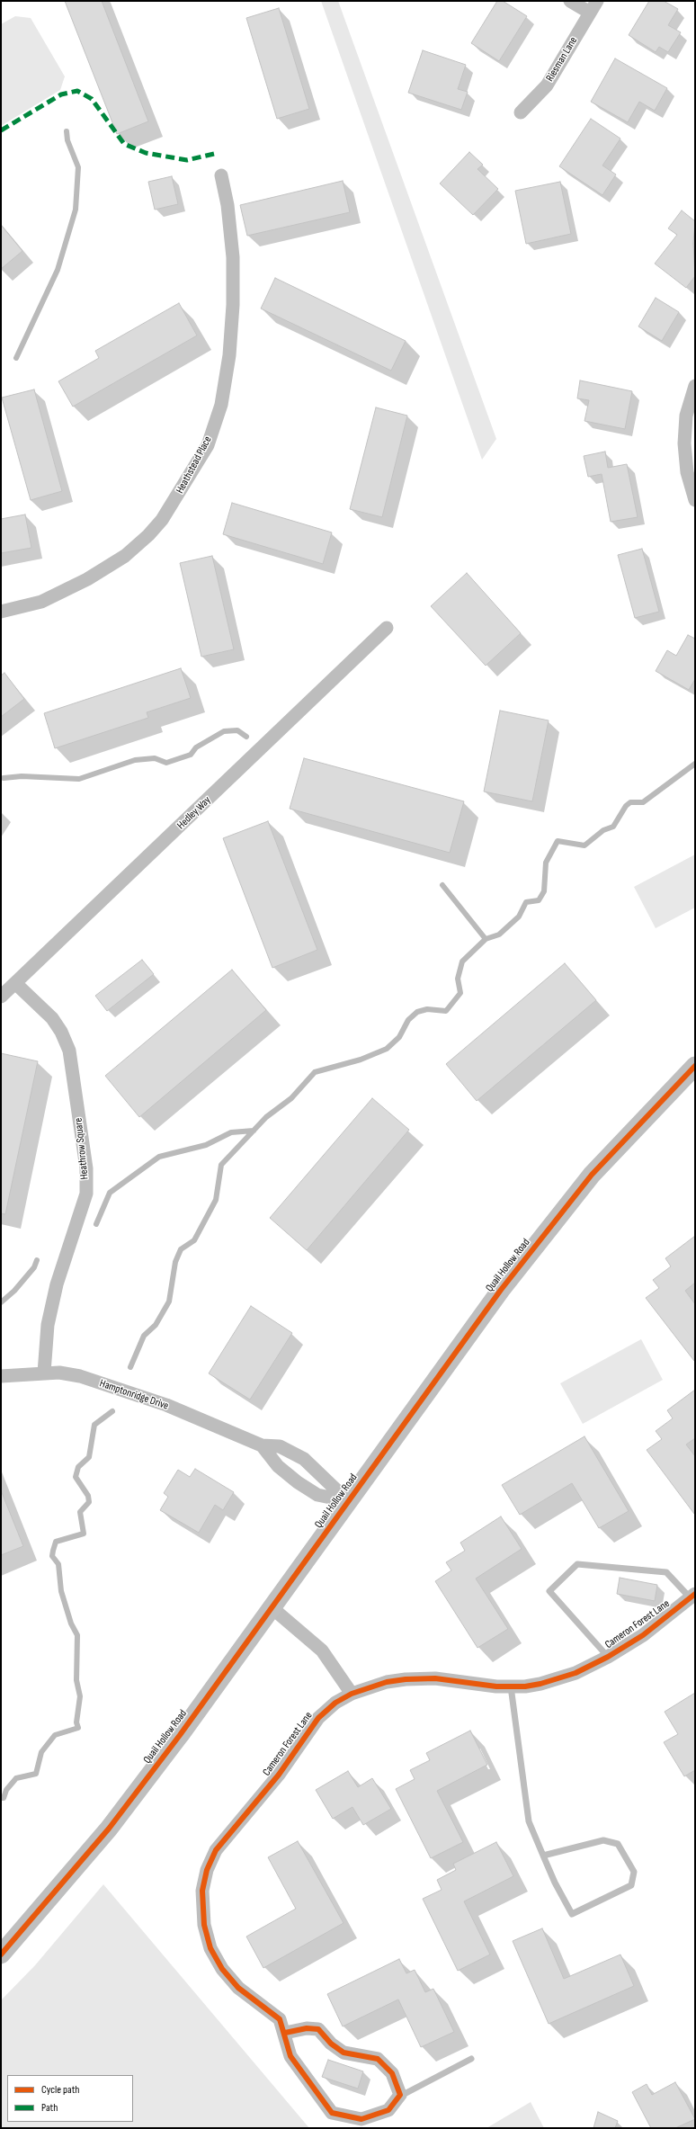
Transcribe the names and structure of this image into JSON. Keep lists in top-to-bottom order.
{
  "streets": {
    "main road": ["Quail Hollow Road"],
    "street": [
      "Riesman Lane",
      "Heathstead Place",
      "Hedley Way",
      "Heathrow Square",
      "Hamptonridge Drive",
      "Cameron Forest Lane"
    ]
  },
  "crossings": [
    ["Hedley Way", "Heathrow Square"],
    ["Heathrow Square", "Hamptonridge Drive"],
    ["Quail Hollow Road", "Hamptonridge Drive"]
  ],
  "legend": ["Cycle path", "Path"]
}
